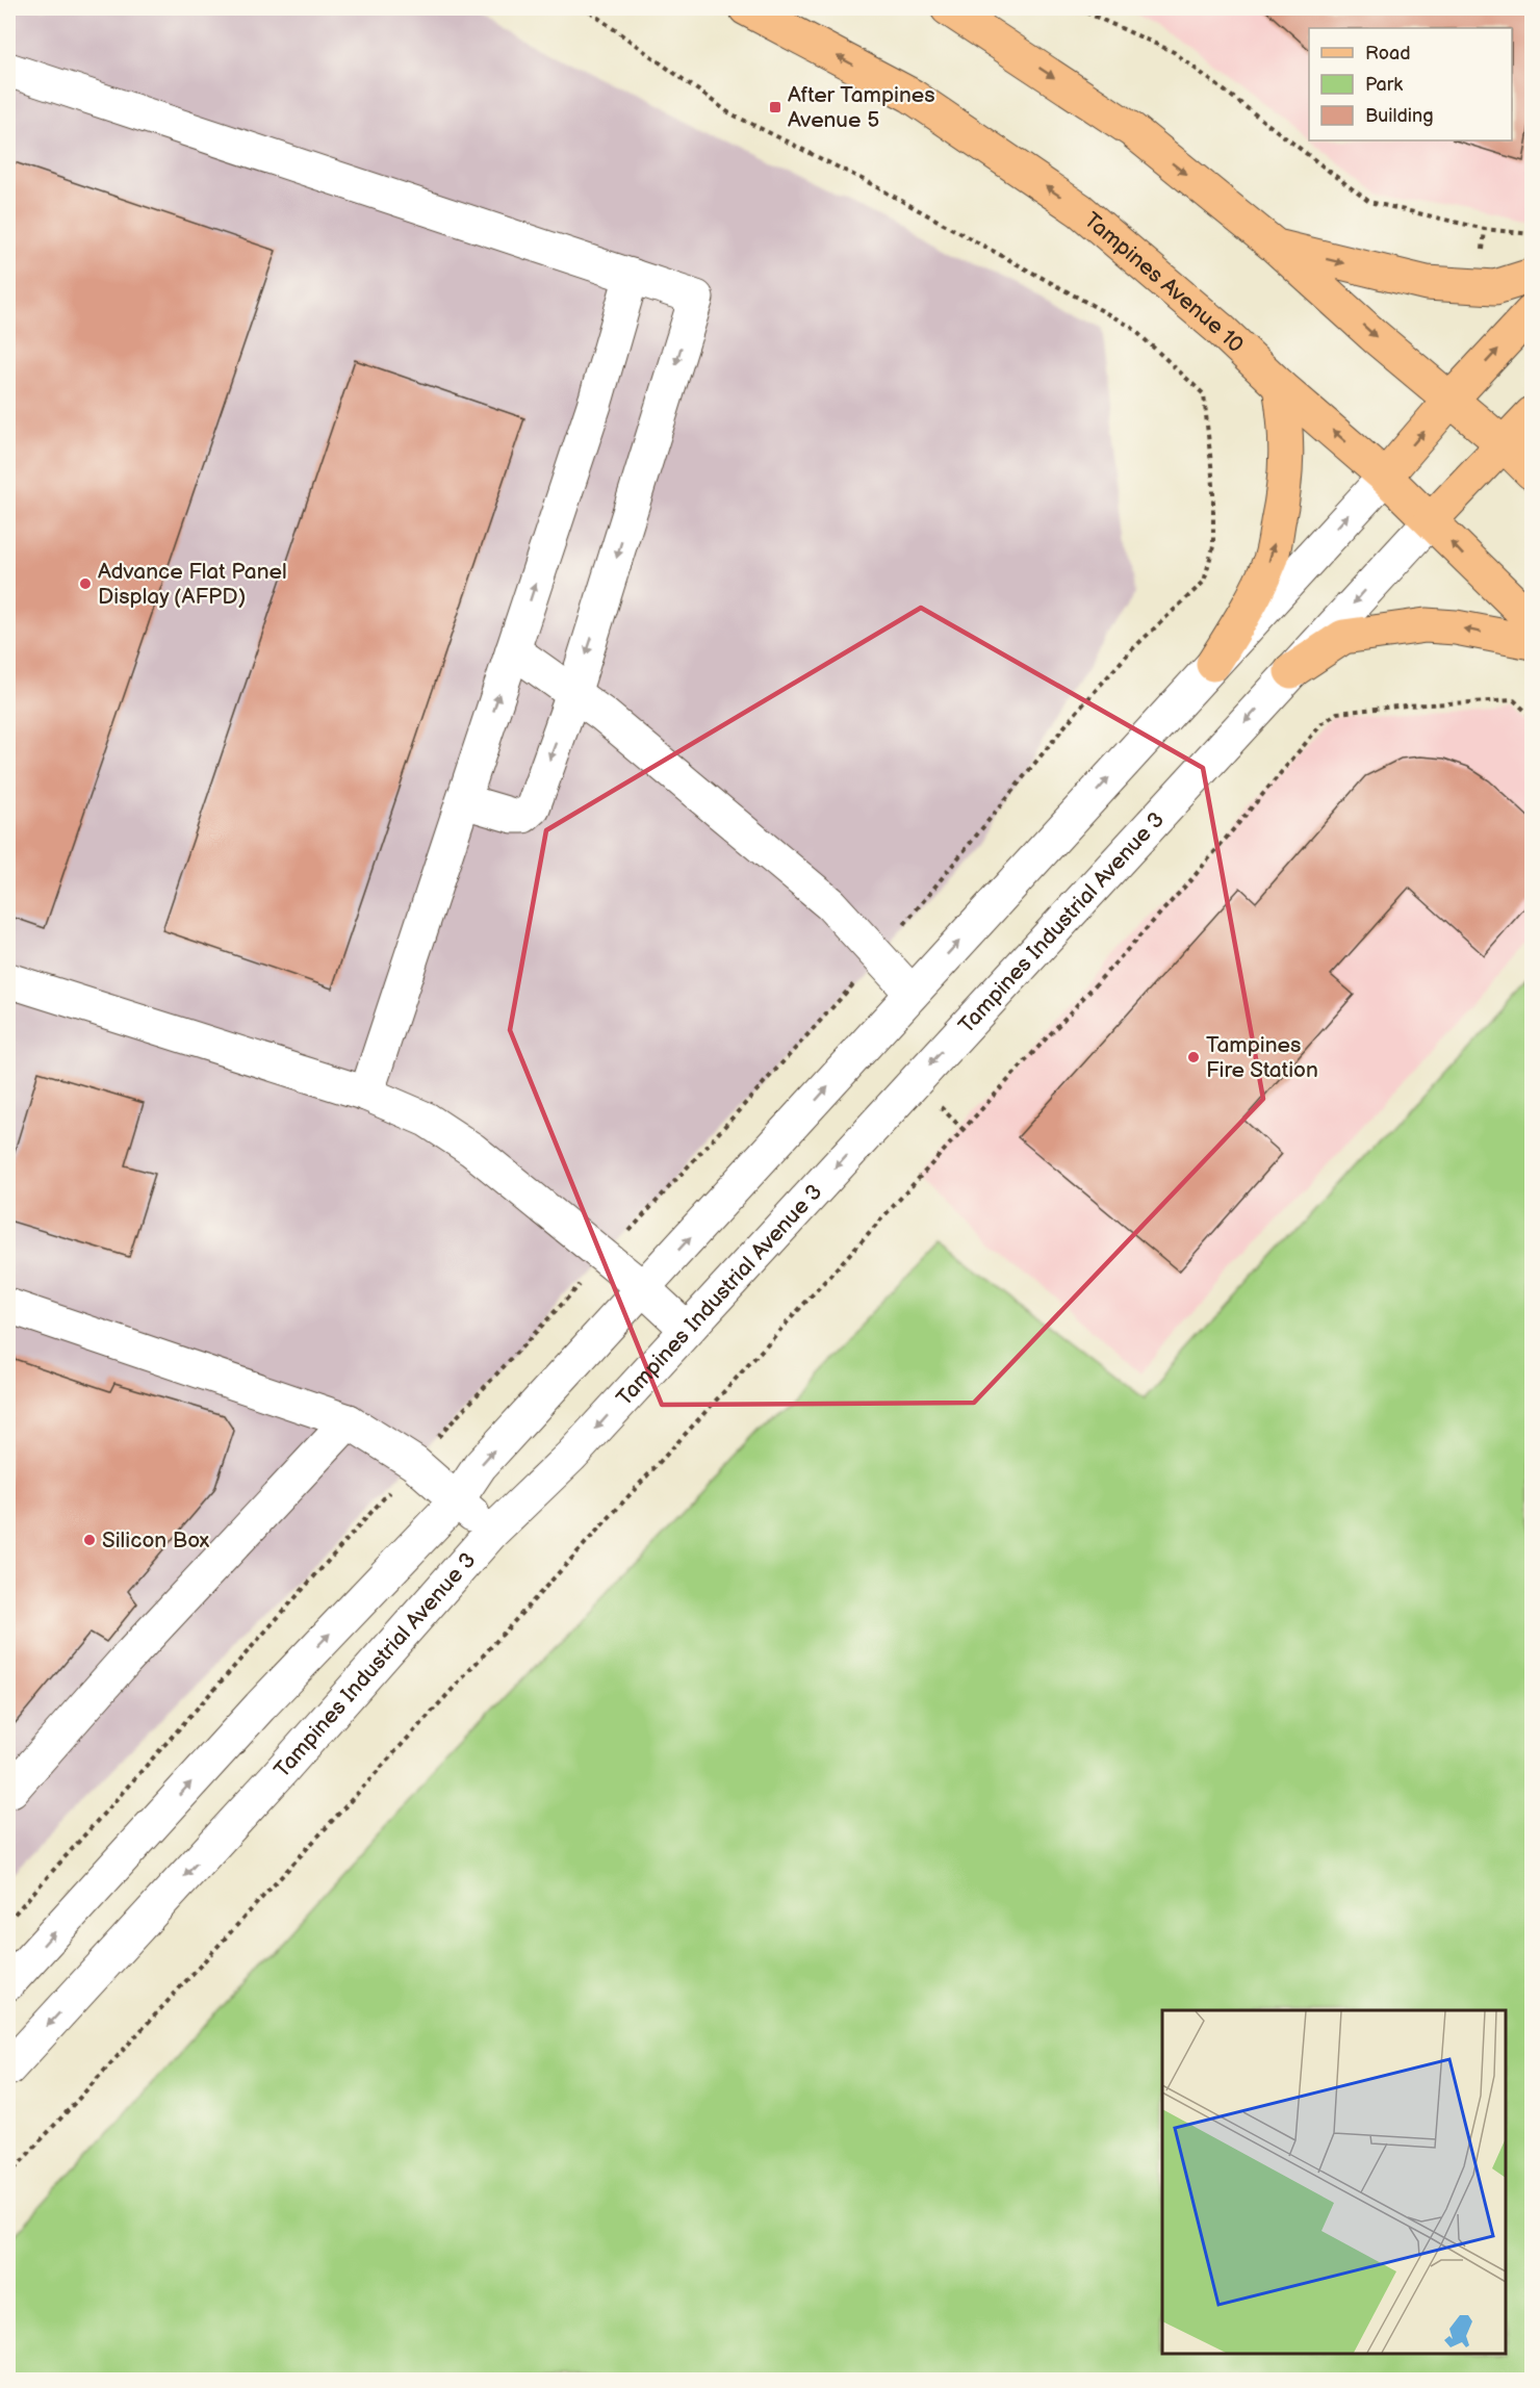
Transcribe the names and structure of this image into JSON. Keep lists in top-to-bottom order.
{
  "streets": {
    "main road": ["Tampines Avenue 10"],
    "street": ["Tampines Industrial Avenue 3"]
  },
  "crossings": [
    ["Tampines Avenue 10", "Tampines Industrial Avenue 3"]
  ],
  "places": {
    "transit": ["After Tampines Avenue 5"],
    "other": ["Advance Flat Panel Display (AFPD)", "Tampines Fire Station", "Silicon Box"]
  },
  "legend": ["Road", "Park", "Building"]
}
